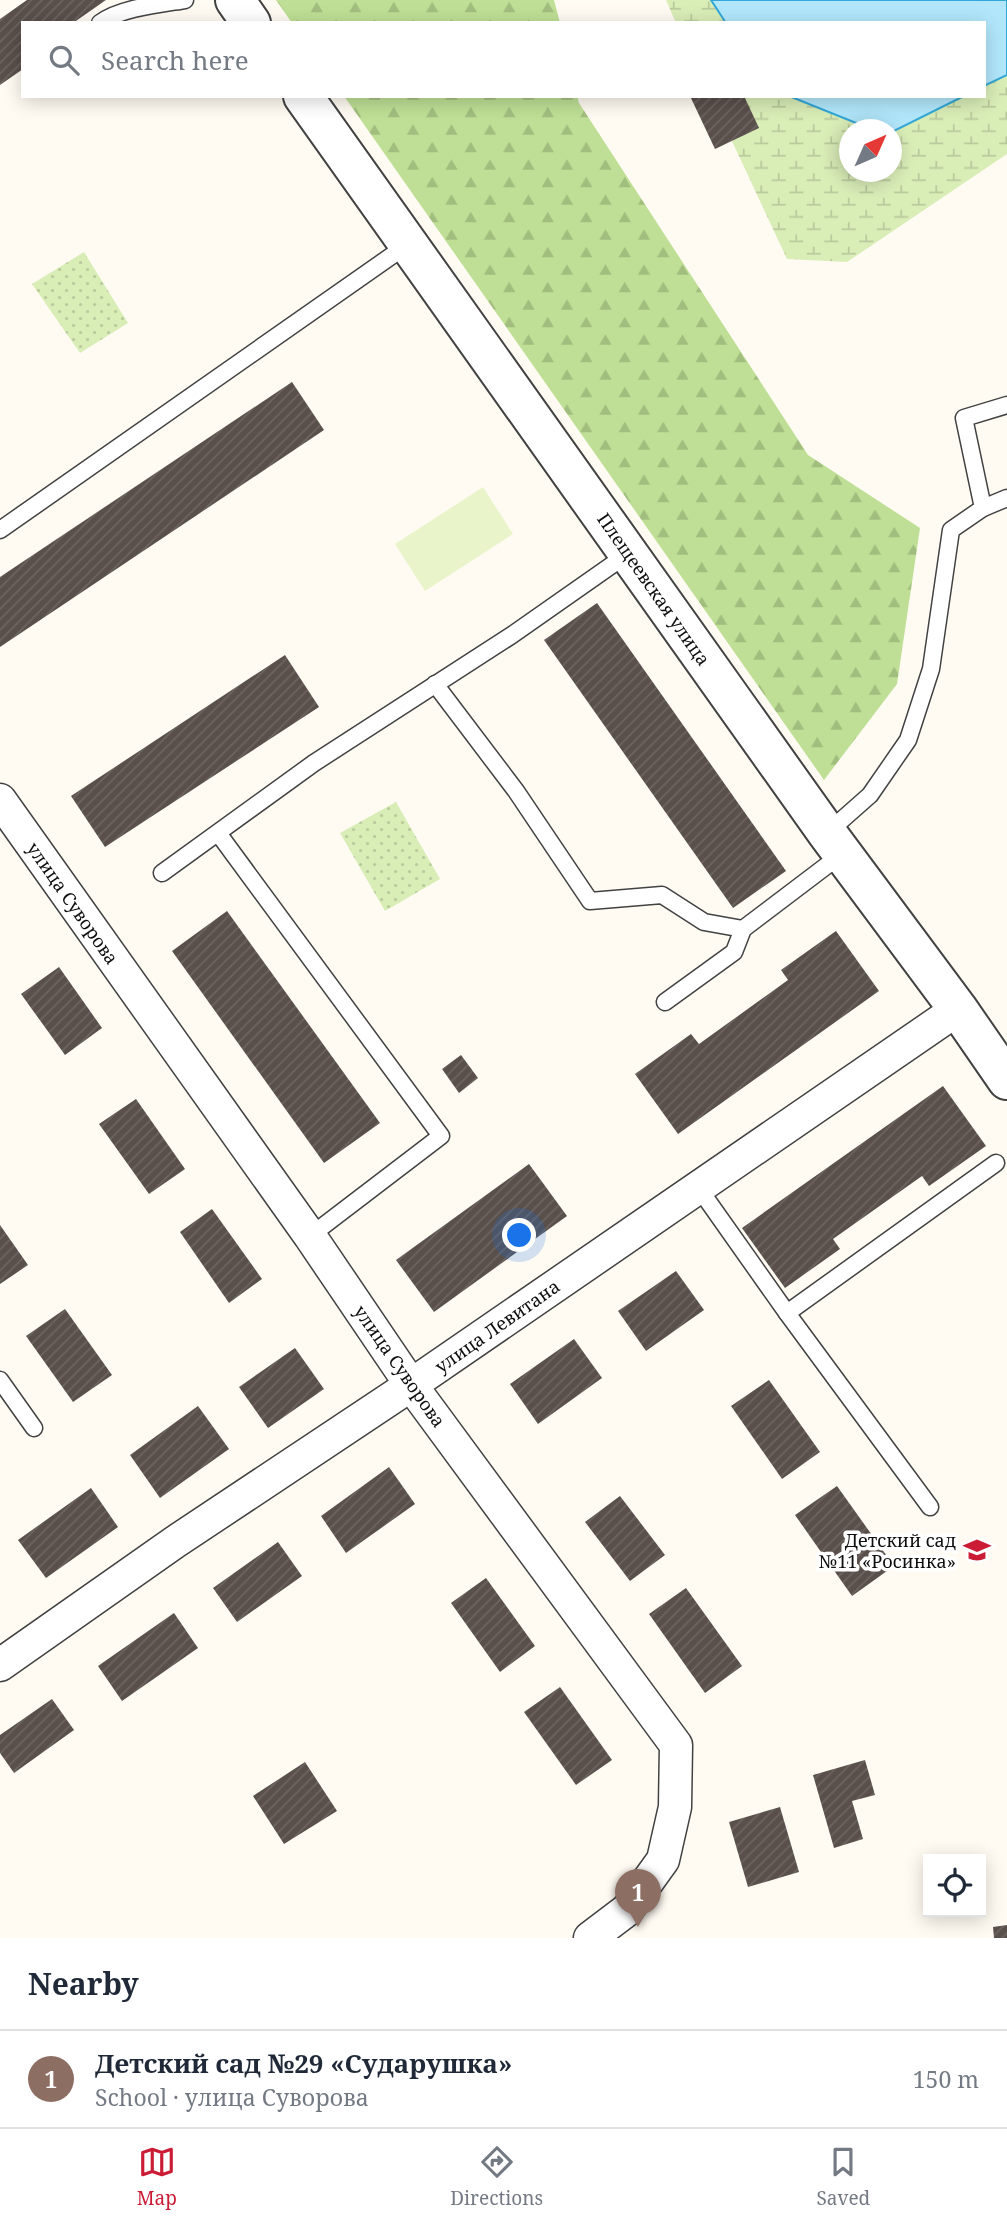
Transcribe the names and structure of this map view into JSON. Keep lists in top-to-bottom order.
{
  "streets": {
    "street": ["Плещеевская улица", "улица Суворова", "улица Левитана"]
  },
  "crossings": [
    ["Плещеевская улица", "улица Левитана"],
    ["улица Суворова", "улица Левитана"]
  ],
  "places": {
    "school or university": ["Детский сад №11 «Росинка»"]
  },
  "north": "top right",
  "page": {
    "search": "Search here",
    "pins": "1",
    "heading": "Nearby",
    "list": [
      {
        "mark": "1",
        "name": "Детский сад №29 «Сударушка»",
        "note": "School · улица Суворова",
        "value": "150 m"
      }
    ],
    "nav": ["Map", "Directions", "Saved"]
  }
}
